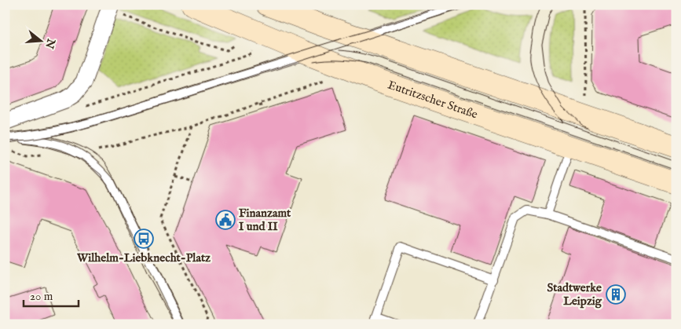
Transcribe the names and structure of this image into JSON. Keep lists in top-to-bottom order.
{
  "streets": {
    "main road": ["Eutritzscher Straße"]
  },
  "places": {
    "public building": ["Finanzamt I und II"],
    "bus stop": ["Wilhelm-Liebknecht-Platz"],
    "building": ["Stadtwerke Leipzig"]
  },
  "scale_bar": "20 m",
  "north": "right"
}
